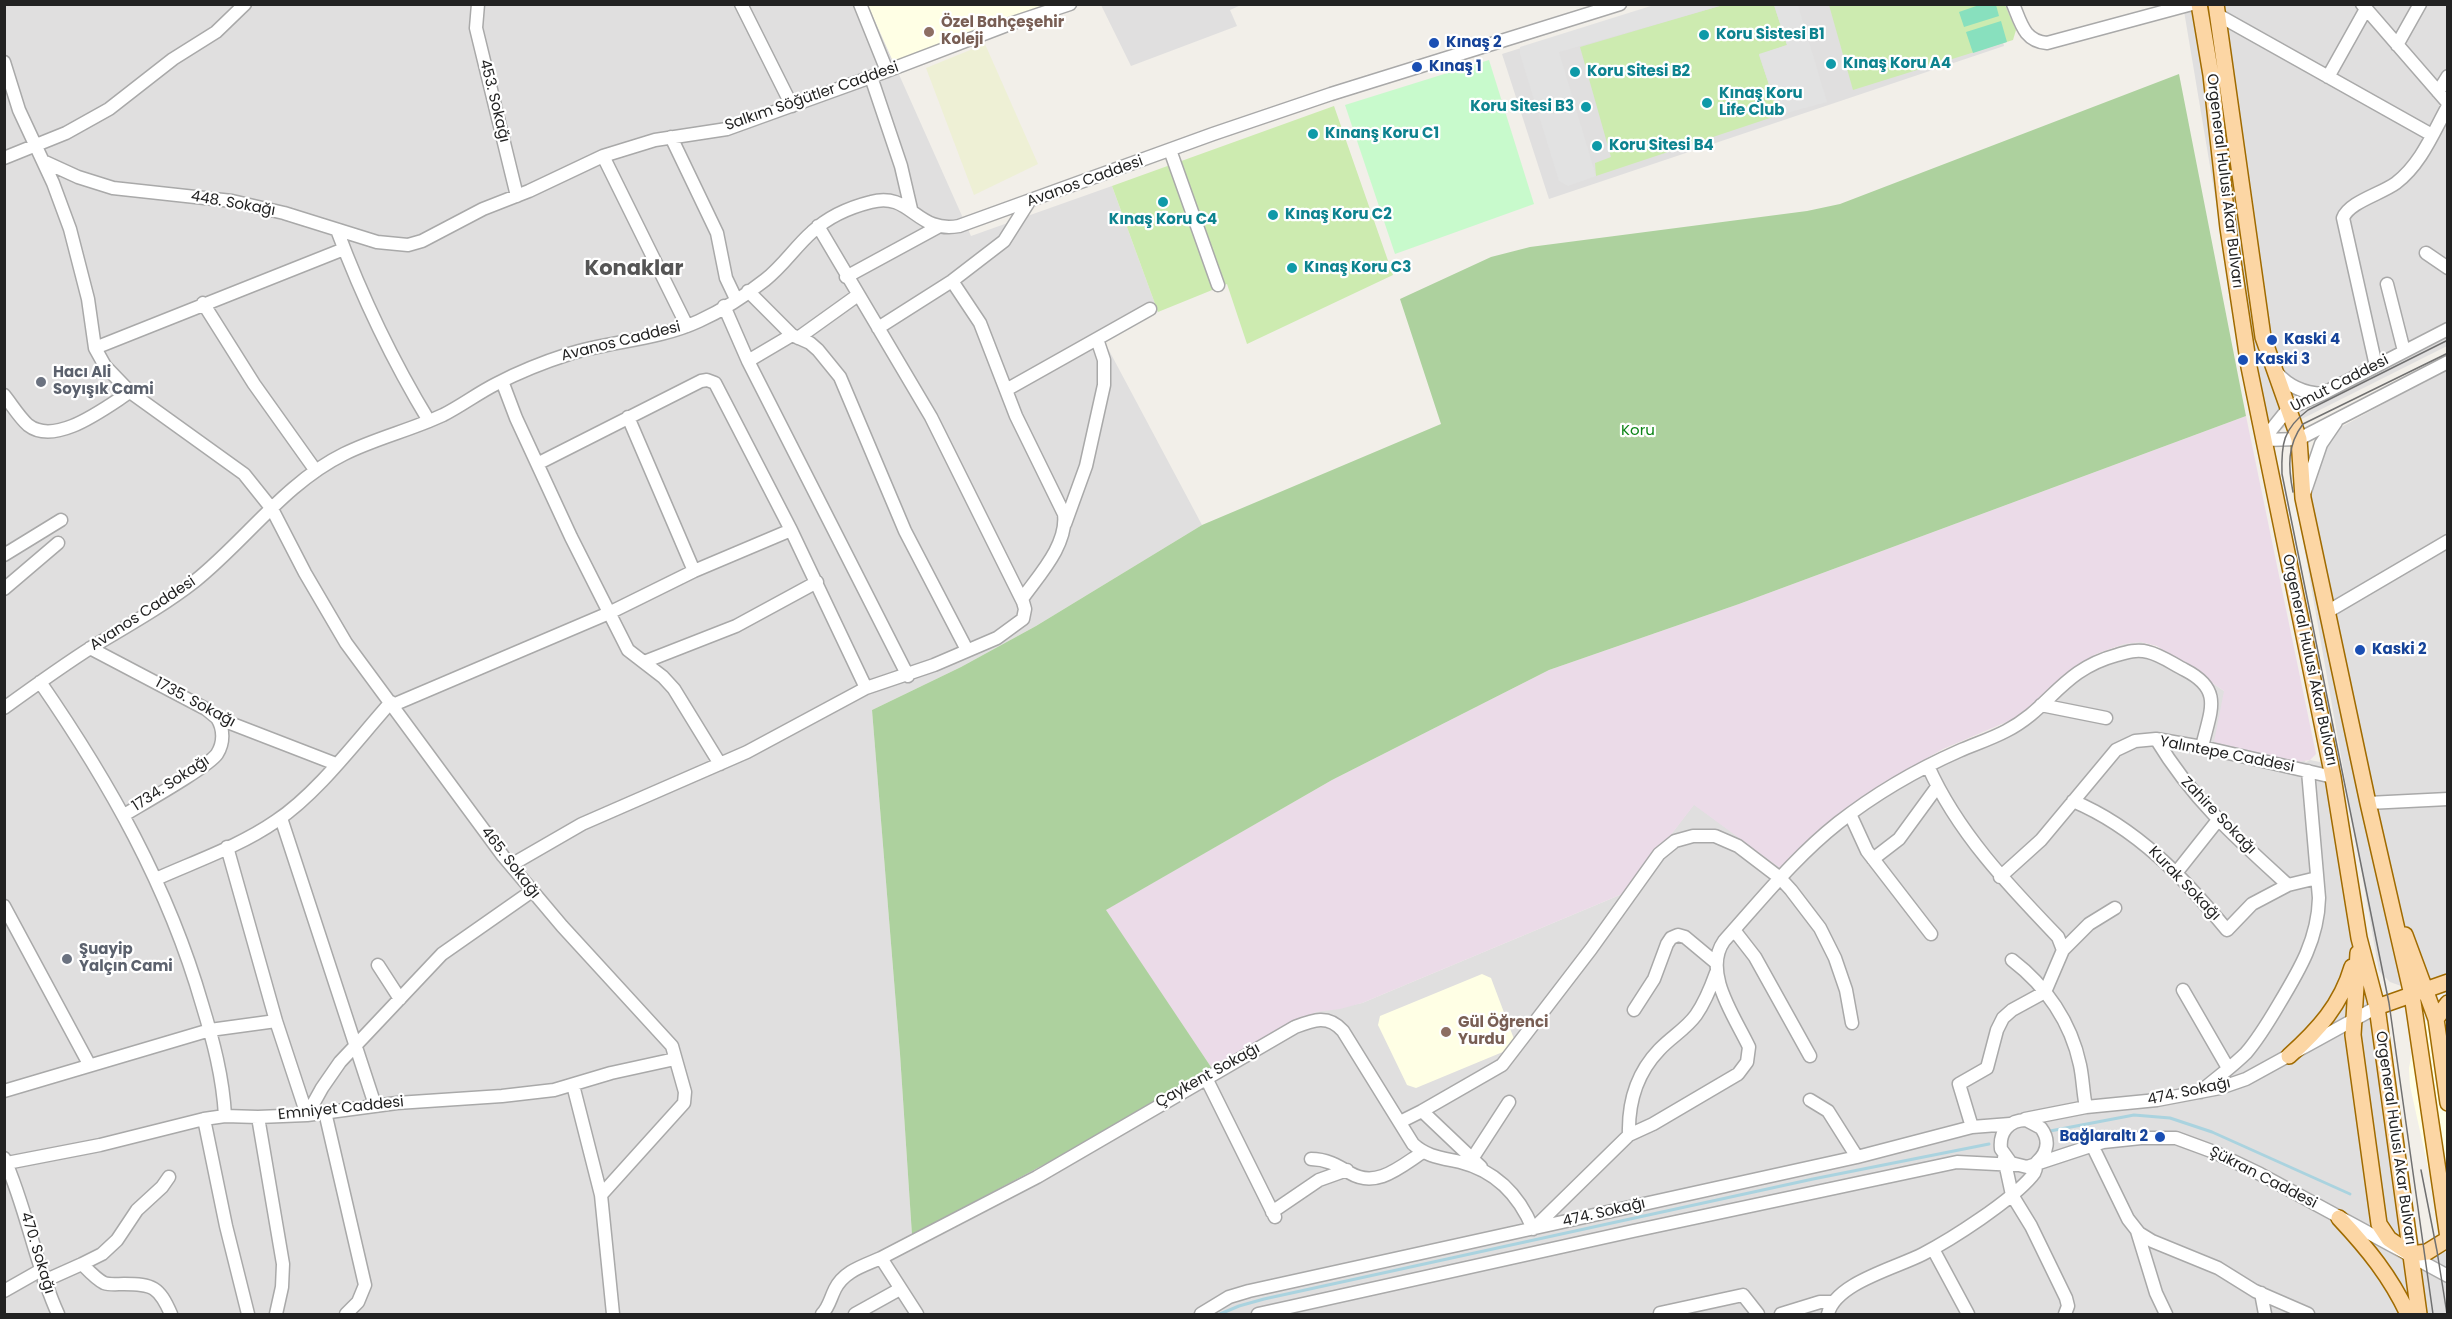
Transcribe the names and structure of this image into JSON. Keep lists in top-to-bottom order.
{
  "streets": {
    "main road": ["Orgeneral Hulusi Akar Bulvarı"],
    "street": [
      "Salkım Söğütler Caddesi",
      "453. Sokağı",
      "Avanos Caddesi",
      "448. Sokağı",
      "Umut Caddesi",
      "1735. Sokağı",
      "Yalıntepe Caddesi",
      "1734. Sokağı",
      "Zahire Sokağı",
      "465. Sokağı",
      "Kurak Sokağı",
      "Çaykent Sokağı",
      "474. Sokağı",
      "Emniyet Caddesi",
      "Şükran Caddesi",
      "470. Sokağı"
    ]
  },
  "crossings": [
    ["Salkım Söğütler Caddesi", "453. Sokağı"],
    ["Salkım Söğütler Caddesi", "448. Sokağı"],
    ["Orgeneral Hulusi Akar Bulvarı", "Umut Caddesi"],
    ["Orgeneral Hulusi Akar Bulvarı", "Yalıntepe Caddesi"],
    ["Orgeneral Hulusi Akar Bulvarı", "474. Sokağı"],
    ["Orgeneral Hulusi Akar Bulvarı", "Şükran Caddesi"],
    ["Avanos Caddesi", "1735. Sokağı"],
    ["Avanos Caddesi", "465. Sokağı"],
    ["1735. Sokağı", "1734. Sokağı"],
    ["Yalıntepe Caddesi", "Zahire Sokağı"],
    ["Yalıntepe Caddesi", "Kurak Sokağı"],
    ["Zahire Sokağı", "Kurak Sokağı"],
    ["465. Sokağı", "Emniyet Caddesi"],
    ["474. Sokağı", "Şükran Caddesi"],
    ["Emniyet Caddesi", "470. Sokağı"]
  ],
  "districts": ["Konaklar"],
  "parks": ["Koru"],
  "places": [
    "Özel Bahçeşehir Koleji",
    "Koru Sistesi B1",
    "Kınaş 2",
    "Kınaş Koru A4",
    "Kınaş 1",
    "Koru Sitesi B2",
    "Kınaş Koru Life Club",
    "Koru Sitesi B3",
    "Kınanş Koru C1",
    "Koru Sitesi B4",
    "Kınaş Koru C4",
    "Kınaş Koru C2",
    "Kınaş Koru C3",
    "Kaski 4",
    "Kaski 3",
    "Hacı Ali Soyışık Cami",
    "Kaski 2",
    "Şuayip Yalçın Cami",
    "Gül Öğrenci Yurdu",
    "Bağlaraltı 2"
  ]
}
